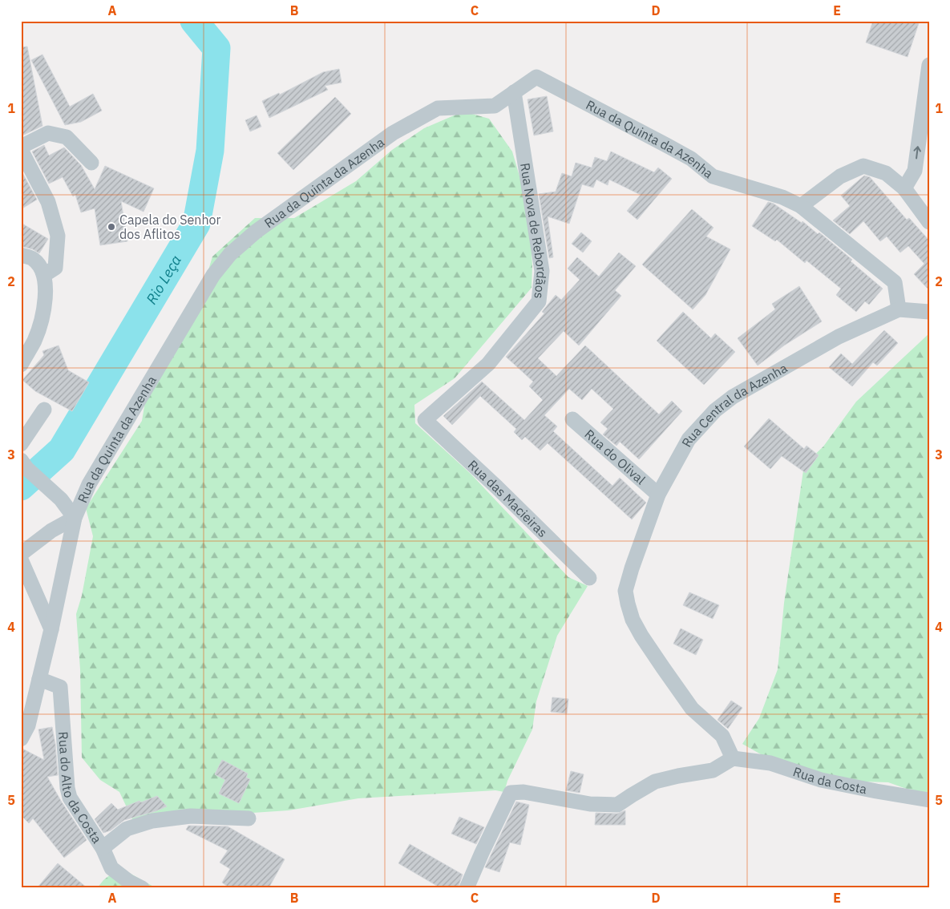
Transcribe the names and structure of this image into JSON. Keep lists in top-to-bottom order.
{
  "streets": {
    "street": [
      "Rua da Quinta da Azenha",
      "Rua Nova de Rebordãos",
      "Rua Central da Azenha",
      "Rua do Olival",
      "Rua das Macieiras",
      "Rua da Costa",
      "Rua do Alto da Costa"
    ]
  },
  "crossings": [
    ["Rua da Quinta da Azenha", "Rua Nova de Rebordãos"],
    ["Rua da Quinta da Azenha", "Rua do Alto da Costa"],
    ["Rua Nova de Rebordãos", "Rua das Macieiras"],
    ["Rua Central da Azenha", "Rua do Olival"],
    ["Rua Central da Azenha", "Rua da Costa"]
  ],
  "water": ["Rio Leça"],
  "places": ["Capela do Senhor dos Aflitos"],
  "grid": {
    "columns": [
      "A",
      "B",
      "C",
      "D",
      "E"
    ],
    "rows": [
      "1",
      "2",
      "3",
      "4",
      "5"
    ]
  }
}
